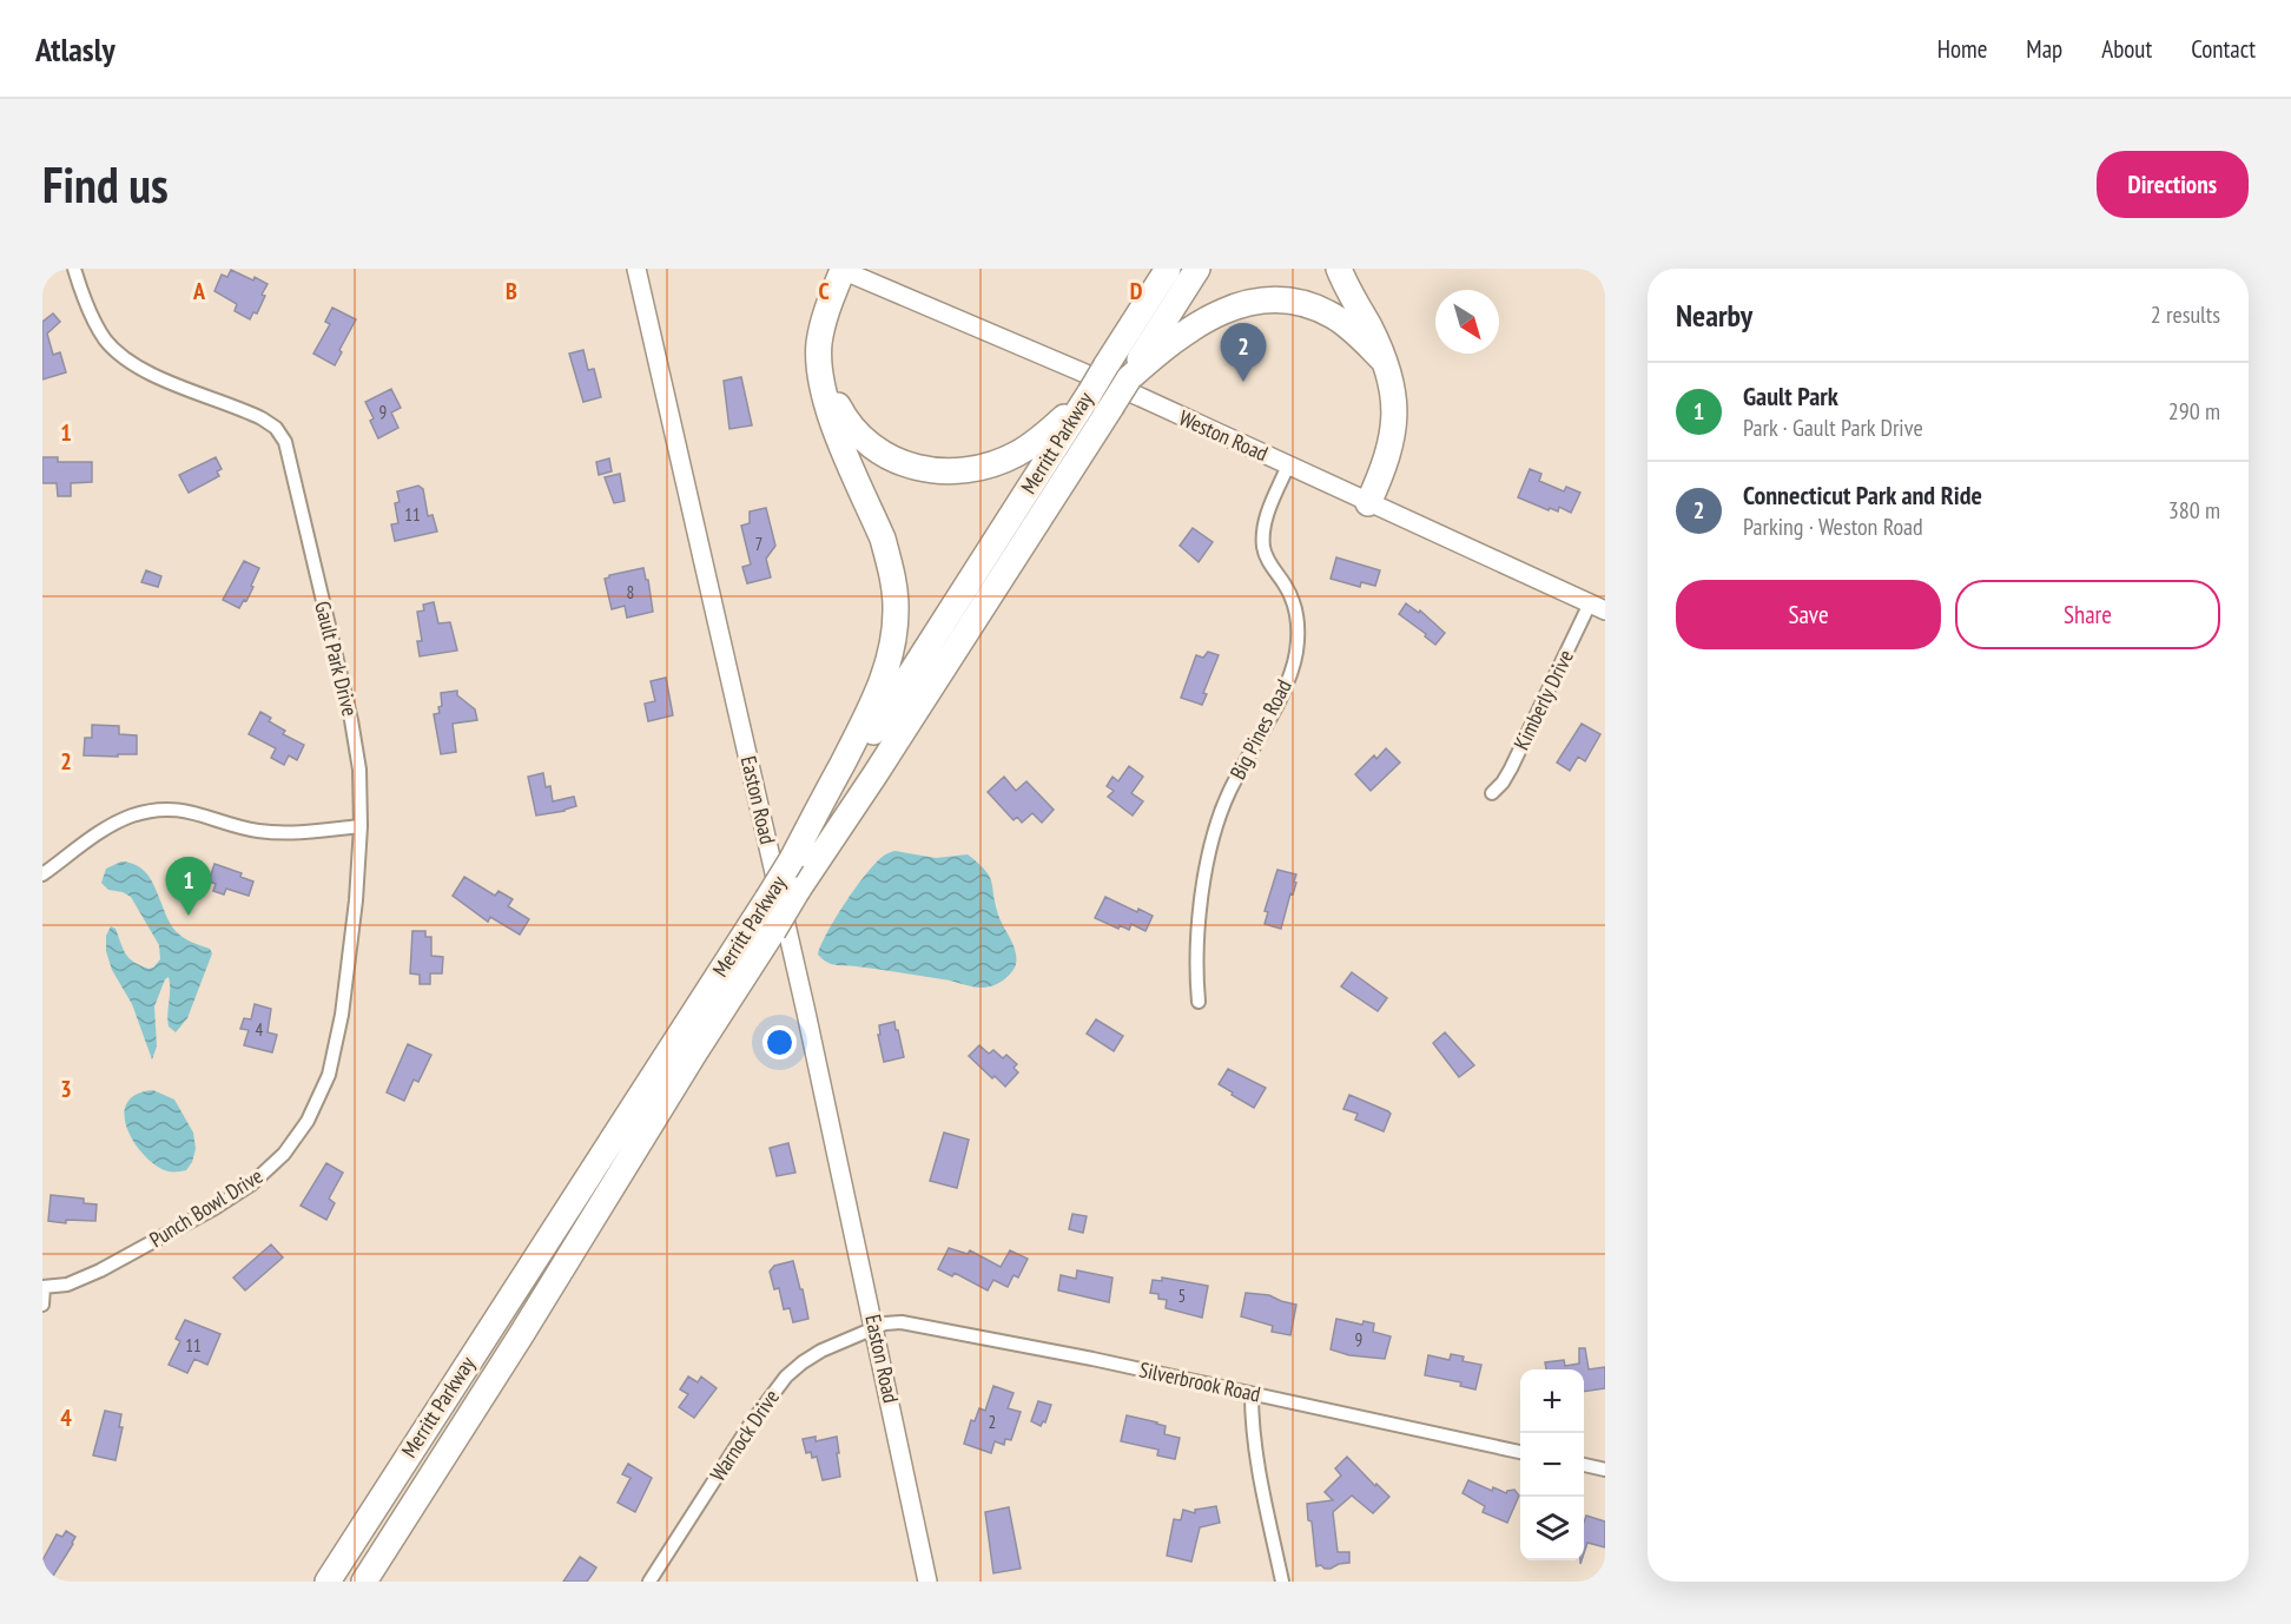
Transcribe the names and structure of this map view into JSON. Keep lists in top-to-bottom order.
{
  "streets": {
    "highway": ["Merritt Parkway"],
    "main road": ["Weston Road", "Easton Road"],
    "street": [
      "Gault Park Drive",
      "Kimberly Drive",
      "Big Pines Road",
      "Punch Bowl Drive",
      "Silverbrook Road",
      "Warnock Drive"
    ]
  },
  "crossings": [
    ["Weston Road", "Kimberly Drive"],
    ["Weston Road", "Big Pines Road"],
    ["Gault Park Drive", "Punch Bowl Drive"],
    ["Easton Road", "Silverbrook Road"],
    ["Easton Road", "Warnock Drive"],
    ["Silverbrook Road", "Warnock Drive"]
  ],
  "house_numbers": [
    "9",
    "11",
    "7",
    "8",
    "4",
    "5",
    "9",
    "11",
    "2"
  ],
  "north": "bottom right",
  "page": {
    "header": "Atlasly",
    "nav": [
      "Home",
      "Map",
      "About",
      "Contact"
    ],
    "buttons": [
      "Directions",
      ["Save", "Share"]
    ],
    "title": "Find us",
    "heading": ["Nearby", "2 results"],
    "pins": ["2", "1"],
    "list": [
      {
        "mark": "1",
        "name": "Gault Park",
        "note": "Park · Gault Park Drive",
        "value": "290 m"
      },
      {
        "mark": "2",
        "name": "Connecticut Park and Ride",
        "note": "Parking · Weston Road",
        "value": "380 m"
      }
    ],
    "map_buttons": ["+", "−"]
  },
  "grid": {
    "columns": [
      "A",
      "B",
      "C",
      "D"
    ],
    "rows": [
      "1",
      "2",
      "3",
      "4"
    ]
  }
}
